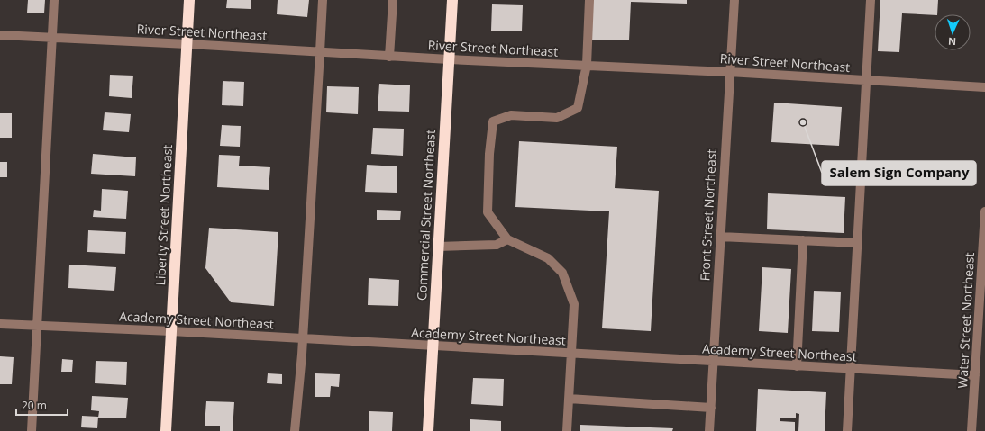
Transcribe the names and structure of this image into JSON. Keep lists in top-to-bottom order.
{
  "streets": {
    "highway": ["Liberty Street Northeast", "Commercial Street Northeast"],
    "street": [
      "River Street Northeast",
      "Front Street Northeast",
      "Academy Street Northeast",
      "Water Street Northeast"
    ]
  },
  "crossings": [
    ["River Street Northeast", "Liberty Street Northeast"],
    ["River Street Northeast", "Commercial Street Northeast"],
    ["River Street Northeast", "Front Street Northeast"],
    ["Liberty Street Northeast", "Academy Street Northeast"],
    ["Commercial Street Northeast", "Academy Street Northeast"],
    ["Front Street Northeast", "Academy Street Northeast"],
    ["Academy Street Northeast", "Water Street Northeast"]
  ],
  "places": ["Salem Sign Company"],
  "scale_bar": "20 m",
  "north": "bottom"
}
